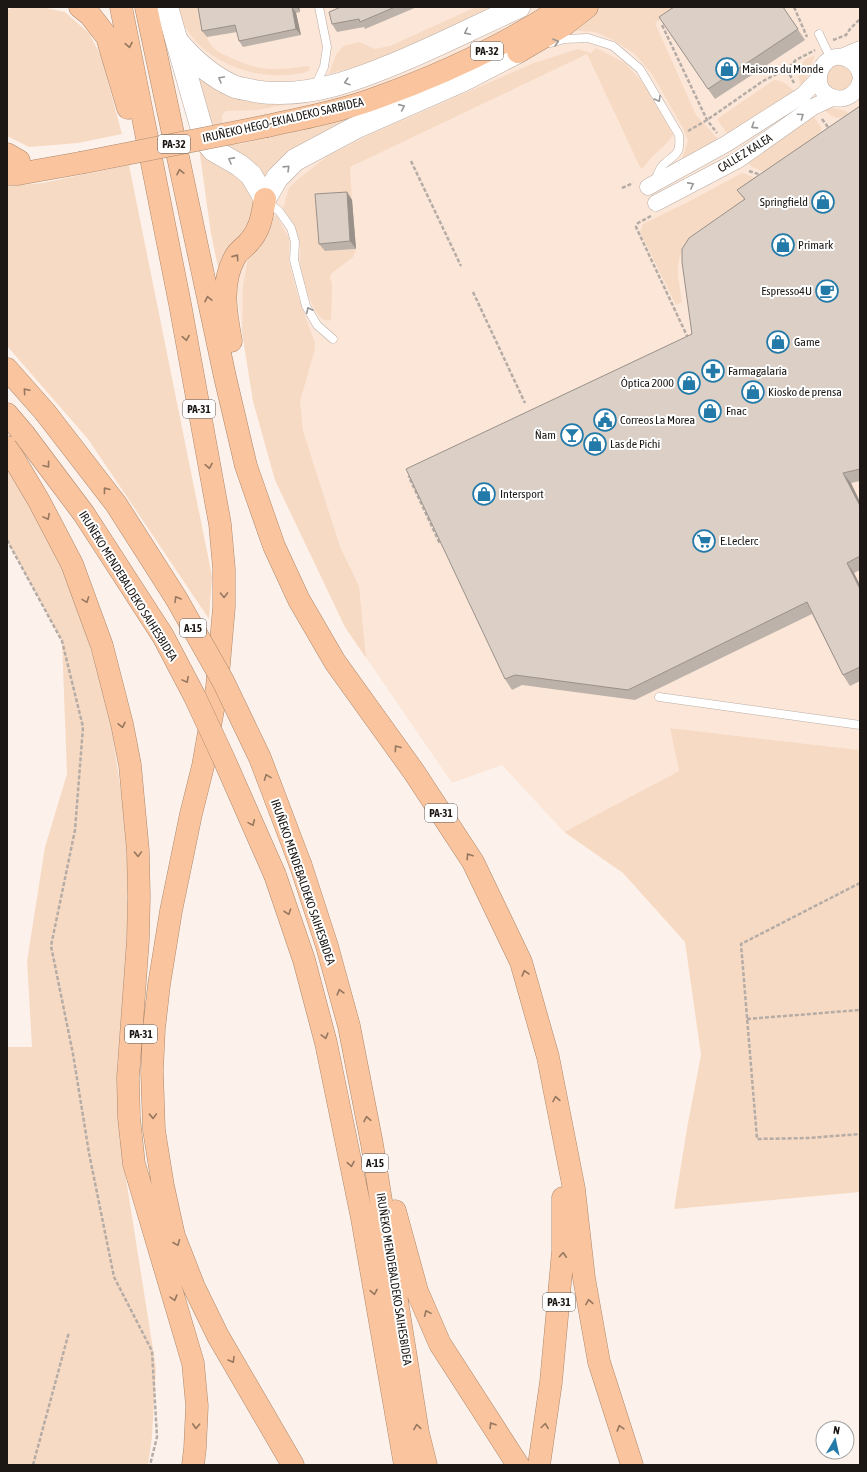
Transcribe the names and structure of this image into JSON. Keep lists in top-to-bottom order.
{
  "streets": {
    "highway": [
      "PA-32",
      "IRUÑEKO HEGO-EKIALDEKO SARBIDEA",
      "PA-31",
      "IRUÑEKO MENDEBALDEKO SAIHESBIDEA",
      "A-15"
    ],
    "street": ["CALLE Z KALEA"]
  },
  "places": {
    "shop": [
      "Maisons du Monde",
      "Springfield",
      "Primark",
      "Game",
      "Óptica 2000",
      "Kiosko de prensa",
      "Fnac",
      "Las de Pichi",
      "Intersport"
    ],
    "cafe": ["Espresso4U"],
    "pharmacy": ["Farmagalaria"],
    "public building": ["Correos La Morea"],
    "bar": ["Ñam"],
    "supermarket": ["E.Leclerc"]
  },
  "north": "top"
}
